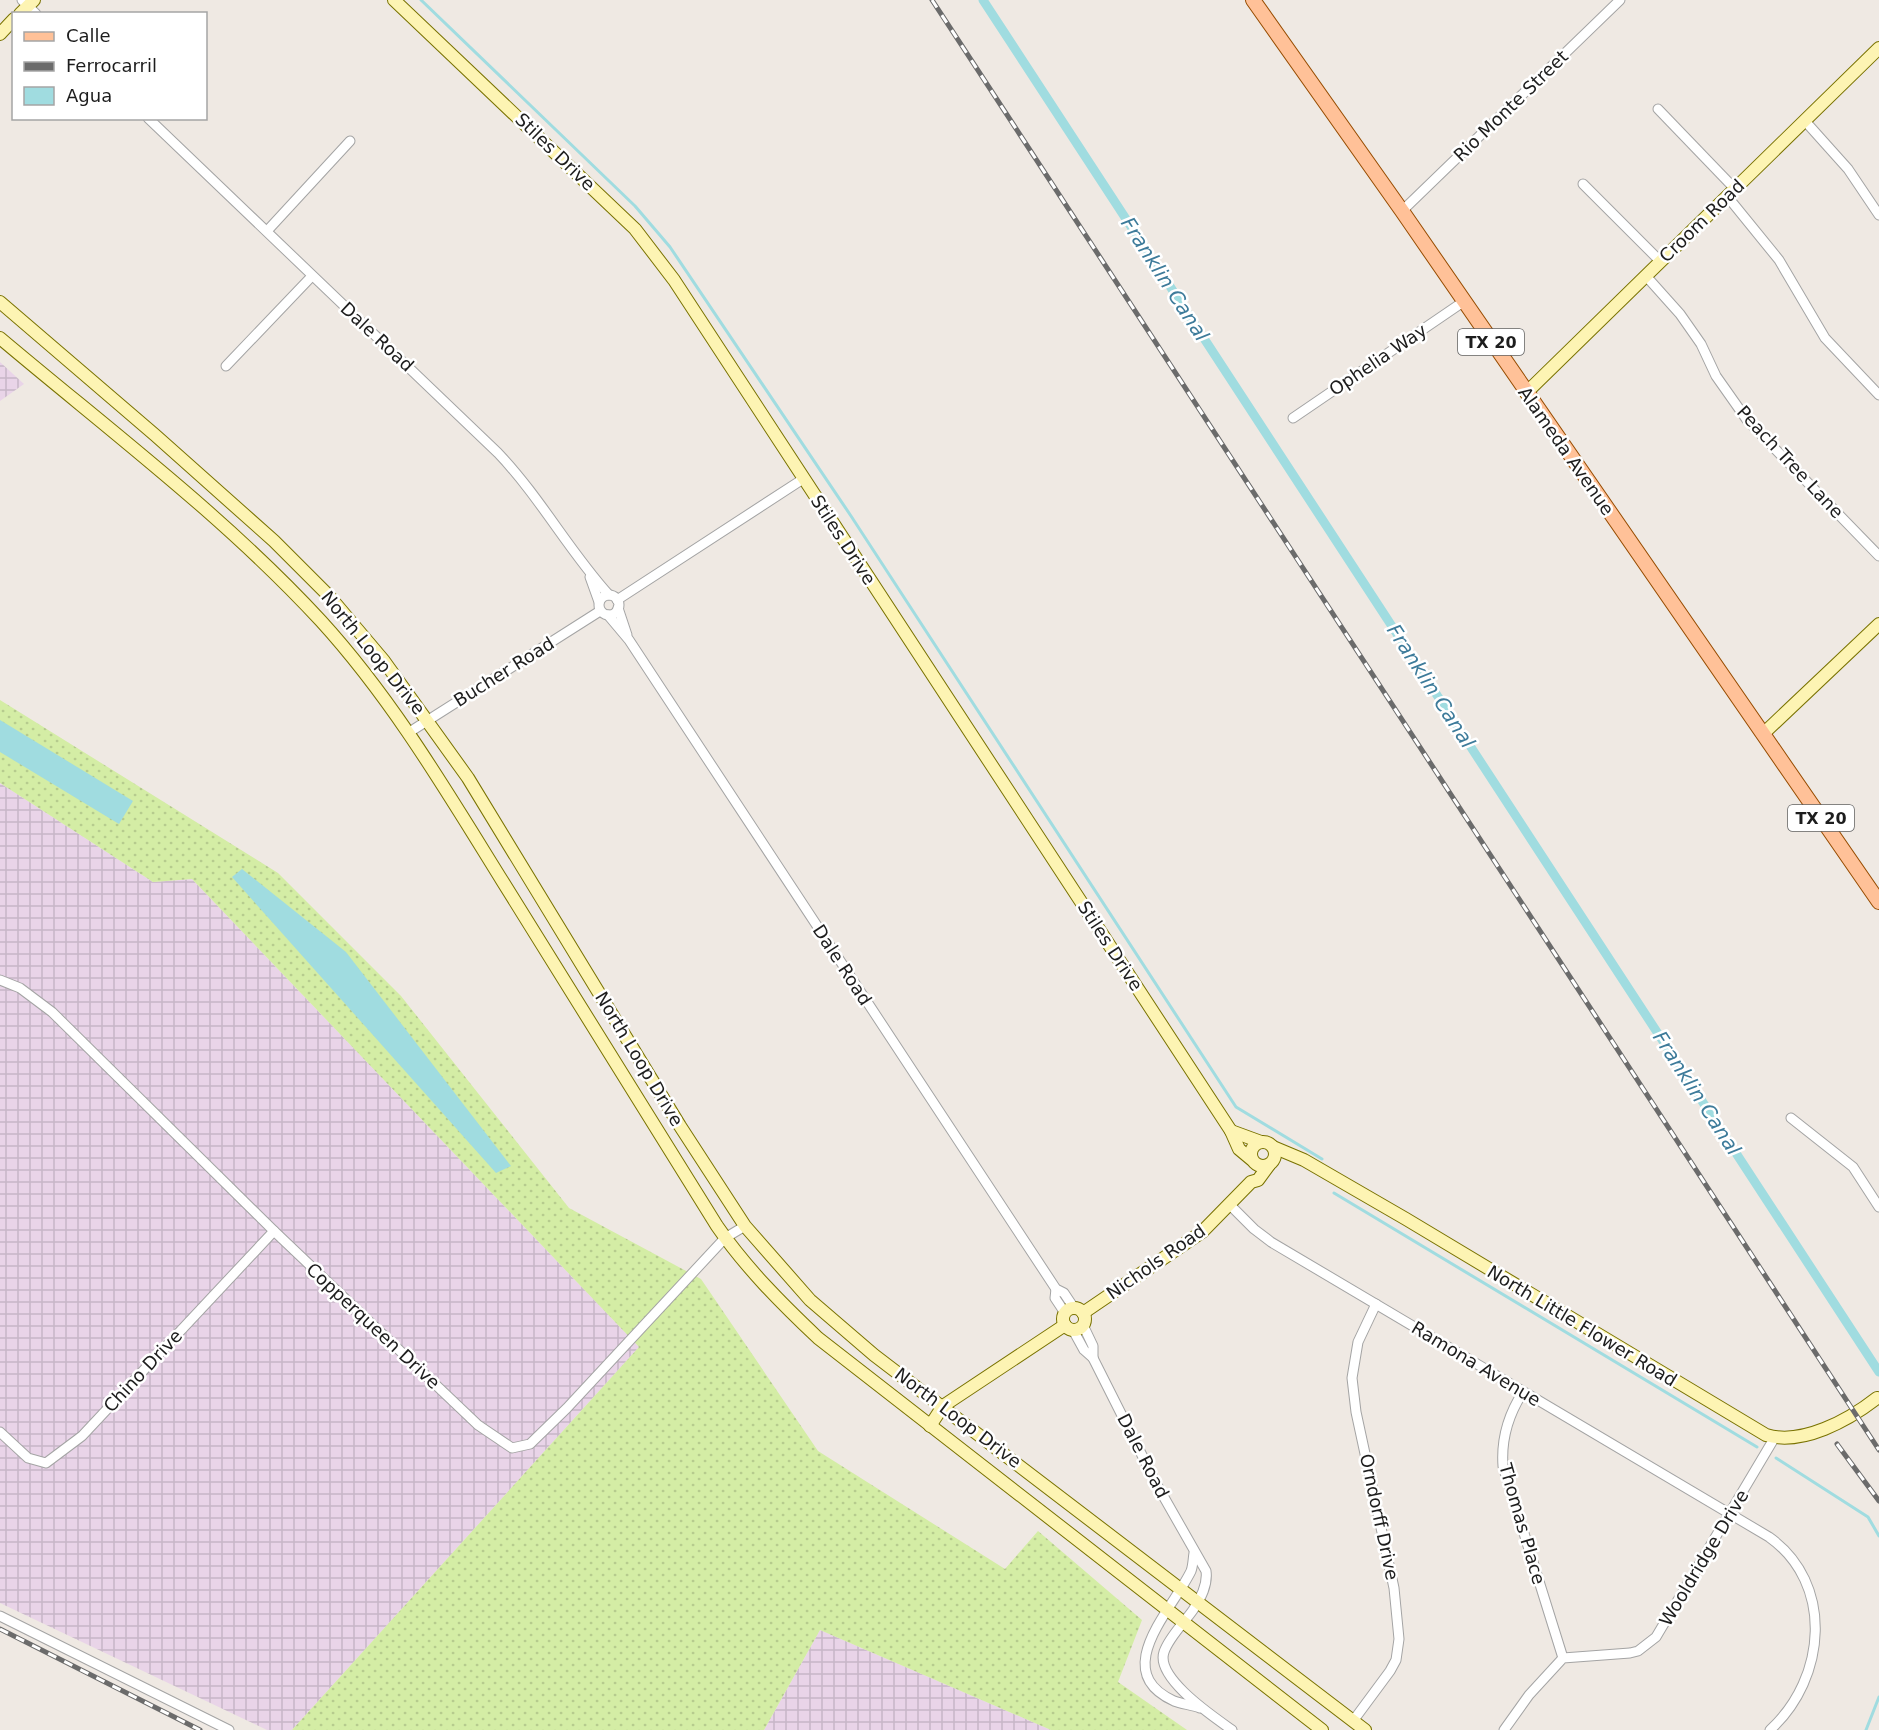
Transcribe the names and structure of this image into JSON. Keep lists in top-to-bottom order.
{
  "streets": {
    "main road": [
      "Stiles Drive",
      "Croom Road",
      "TX 20",
      "Alameda Avenue",
      "North Loop Drive",
      "Nichols Road",
      "North Little Flower Road"
    ],
    "street": [
      "Rio Monte Street",
      "Dale Road",
      "Ophelia Way",
      "Peach Tree Lane",
      "Bucher Road",
      "Copperqueen Drive",
      "Ramona Avenue",
      "Chino Drive",
      "Orndorff Drive",
      "Thomas Place",
      "Wooldridge Drive"
    ]
  },
  "crossings": [
    ["Rio Monte Street", "Alameda Avenue"],
    ["Stiles Drive", "Nichols Road"],
    ["Stiles Drive", "North Little Flower Road"],
    ["Croom Road", "Alameda Avenue"],
    ["Croom Road", "Peach Tree Lane"],
    ["Dale Road", "North Loop Drive"],
    ["Dale Road", "Bucher Road"],
    ["Dale Road", "Nichols Road"],
    ["Ophelia Way", "Alameda Avenue"],
    ["North Loop Drive", "Bucher Road"],
    ["North Loop Drive", "Nichols Road"],
    ["North Loop Drive", "Copperqueen Drive"],
    ["North Loop Drive", "Orndorff Drive"],
    ["Nichols Road", "North Little Flower Road"],
    ["Nichols Road", "Ramona Avenue"],
    ["Copperqueen Drive", "Chino Drive"],
    ["North Little Flower Road", "Wooldridge Drive"],
    ["Ramona Avenue", "Orndorff Drive"],
    ["Ramona Avenue", "Thomas Place"],
    ["Ramona Avenue", "Wooldridge Drive"],
    ["Thomas Place", "Wooldridge Drive"]
  ],
  "water": ["Franklin Canal"],
  "legend": ["Calle", "Ferrocarril", "Agua"]
}
